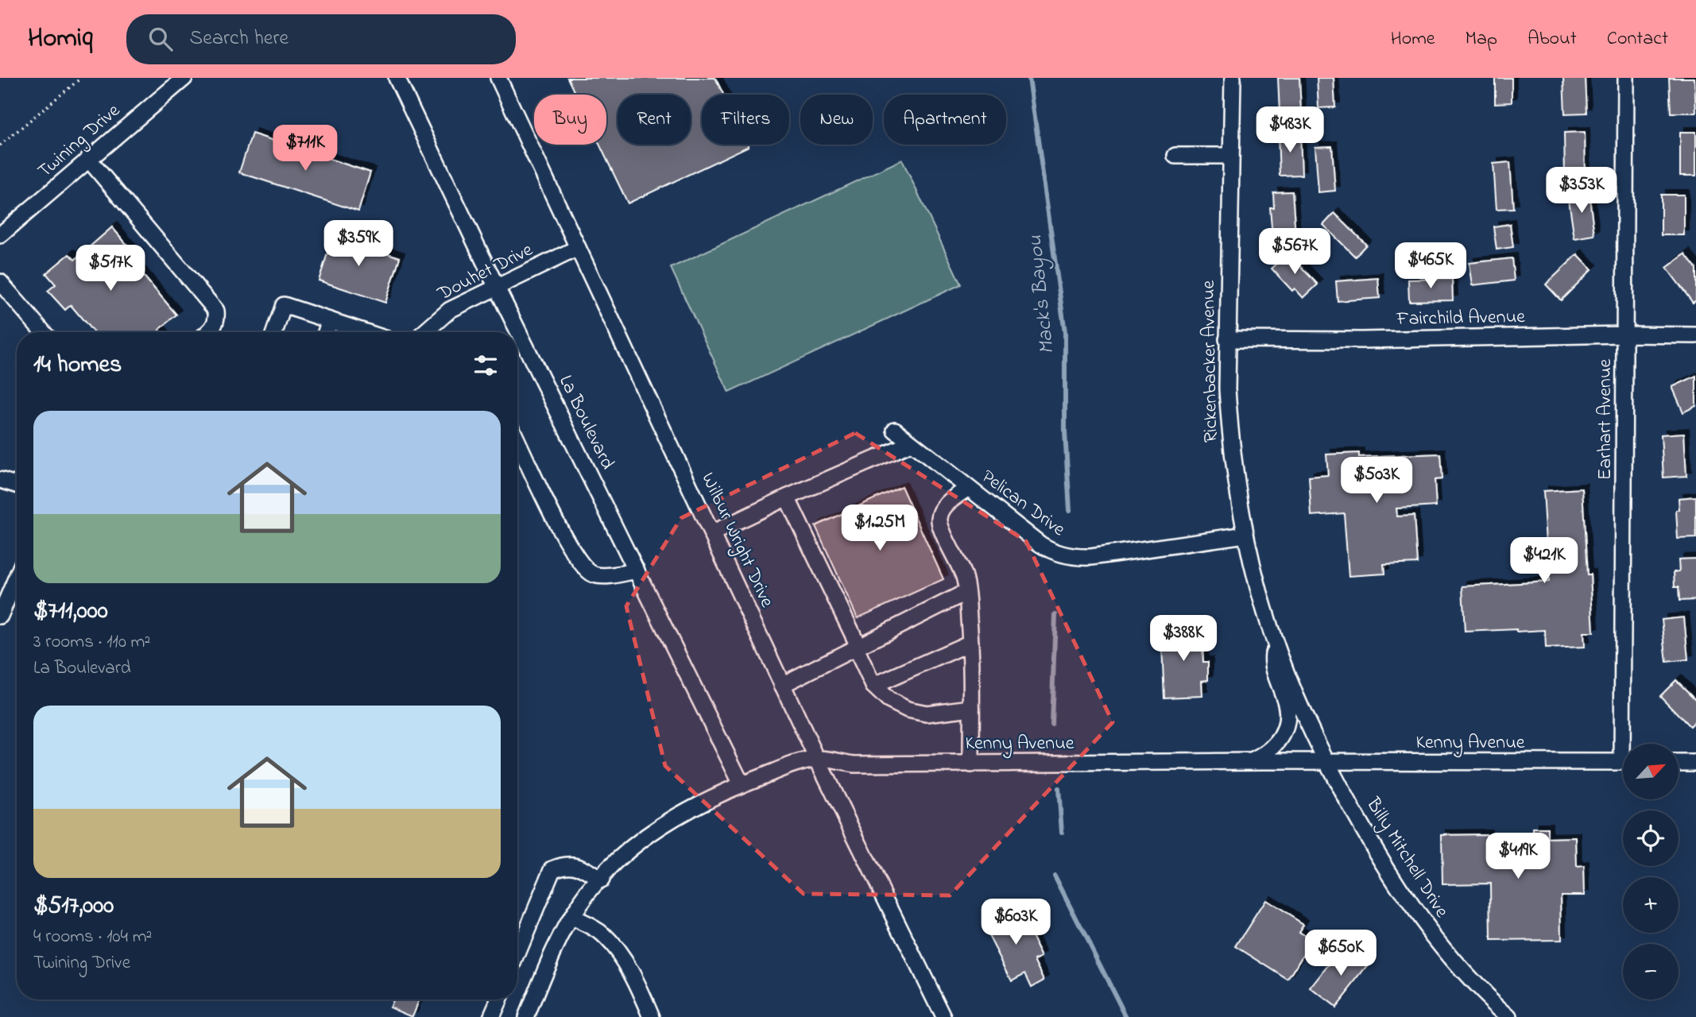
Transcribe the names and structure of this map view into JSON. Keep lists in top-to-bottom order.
{
  "streets": {
    "street": [
      "Twining Drive",
      "Douhet Drive",
      "Fairchild Avenue",
      "Rickenbacker Avenue",
      "Earhart Avenue",
      "La Boulevard",
      "Pelican Drive",
      "Wilbur Wright Drive",
      "Kenny Avenue",
      "Billy Mitchell Drive"
    ]
  },
  "crossings": [
    ["Douhet Drive", "La Boulevard"],
    ["Douhet Drive", "Wilbur Wright Drive"],
    ["Fairchild Avenue", "Rickenbacker Avenue"],
    ["Fairchild Avenue", "Earhart Avenue"],
    ["Rickenbacker Avenue", "Pelican Drive"],
    ["Rickenbacker Avenue", "Kenny Avenue"],
    ["Rickenbacker Avenue", "Billy Mitchell Drive"],
    ["La Boulevard", "Kenny Avenue"],
    ["Wilbur Wright Drive", "Kenny Avenue"],
    ["Kenny Avenue", "Billy Mitchell Drive"]
  ],
  "water": ["Mack's Bayou"],
  "north": "top right",
  "page": {
    "header": "Homiq",
    "search": "Search here",
    "nav": [
      "Home",
      "Map",
      "About",
      "Contact"
    ],
    "chip": [
      "Buy",
      "Rent",
      "Filters",
      "New",
      "Apartment"
    ],
    "price": [
      "$483K",
      "$711K",
      "$353K",
      "$359K",
      "$567K",
      "$465K",
      "$517K",
      "$503K",
      "$1.25M",
      "$421K",
      "$388K",
      "$419K",
      "$603K",
      "$650K"
    ],
    "heading": "14 homes",
    "list": [
      {
        "name": "$711,000",
        "note": "3 rooms · 110 m² · La Boulevard"
      },
      {
        "name": "$517,000",
        "note": "4 rooms · 104 m² · Twining Drive"
      }
    ],
    "map_buttons": ["+", "−"]
  }
}
